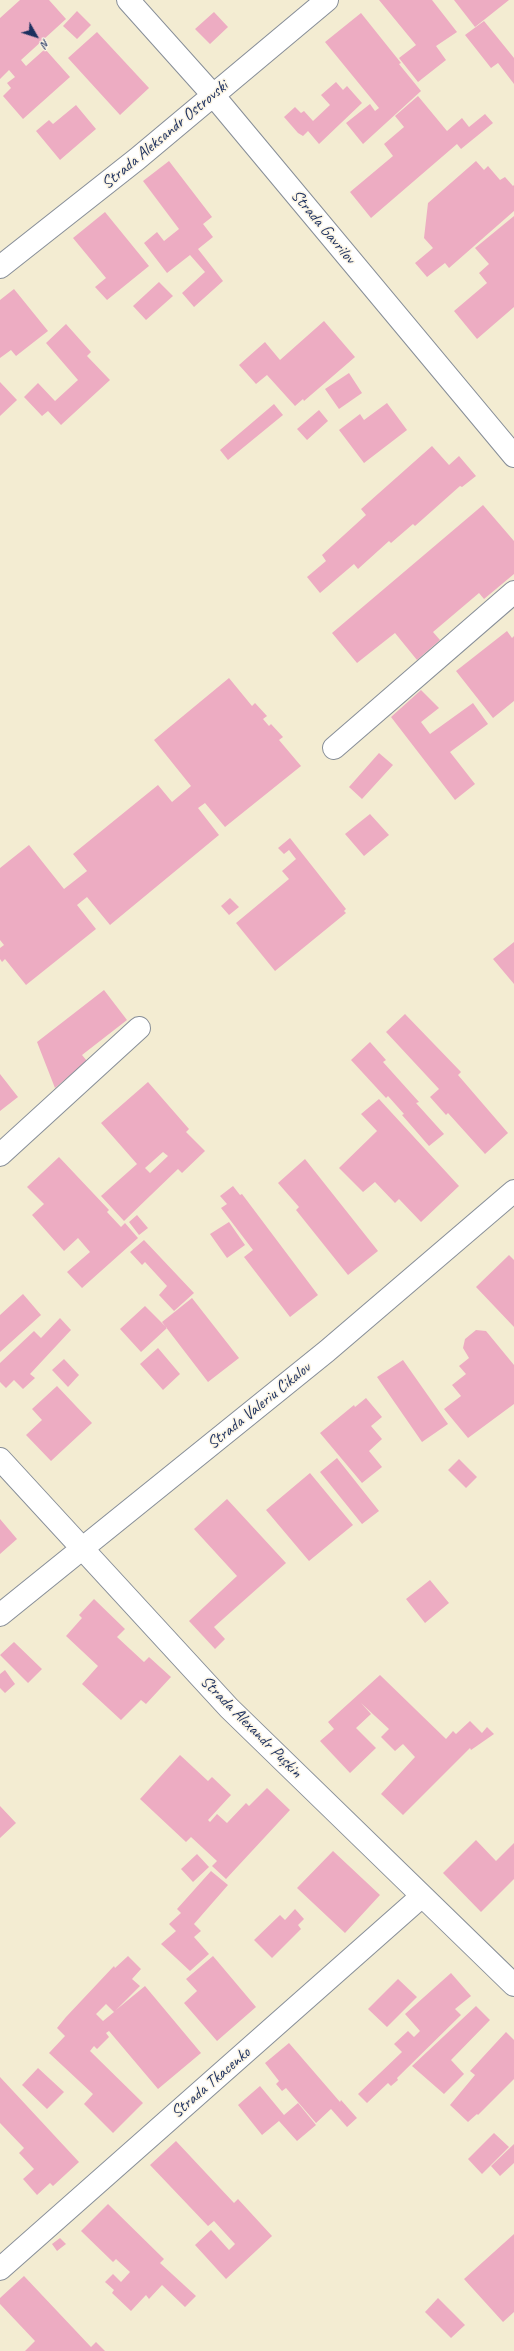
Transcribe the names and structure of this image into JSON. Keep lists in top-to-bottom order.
{
  "streets": {
    "street": [
      "Strada Aleksandr Ostrovski",
      "Strada Gavrilov",
      "Strada Valeriu Cikalov",
      "Strada Alexandr Pușkin",
      "Strada Tkacenko"
    ]
  },
  "crossings": [
    ["Strada Aleksandr Ostrovski", "Strada Gavrilov"],
    ["Strada Valeriu Cikalov", "Strada Alexandr Pușkin"],
    ["Strada Alexandr Pușkin", "Strada Tkacenko"]
  ],
  "north": "bottom right"
}
